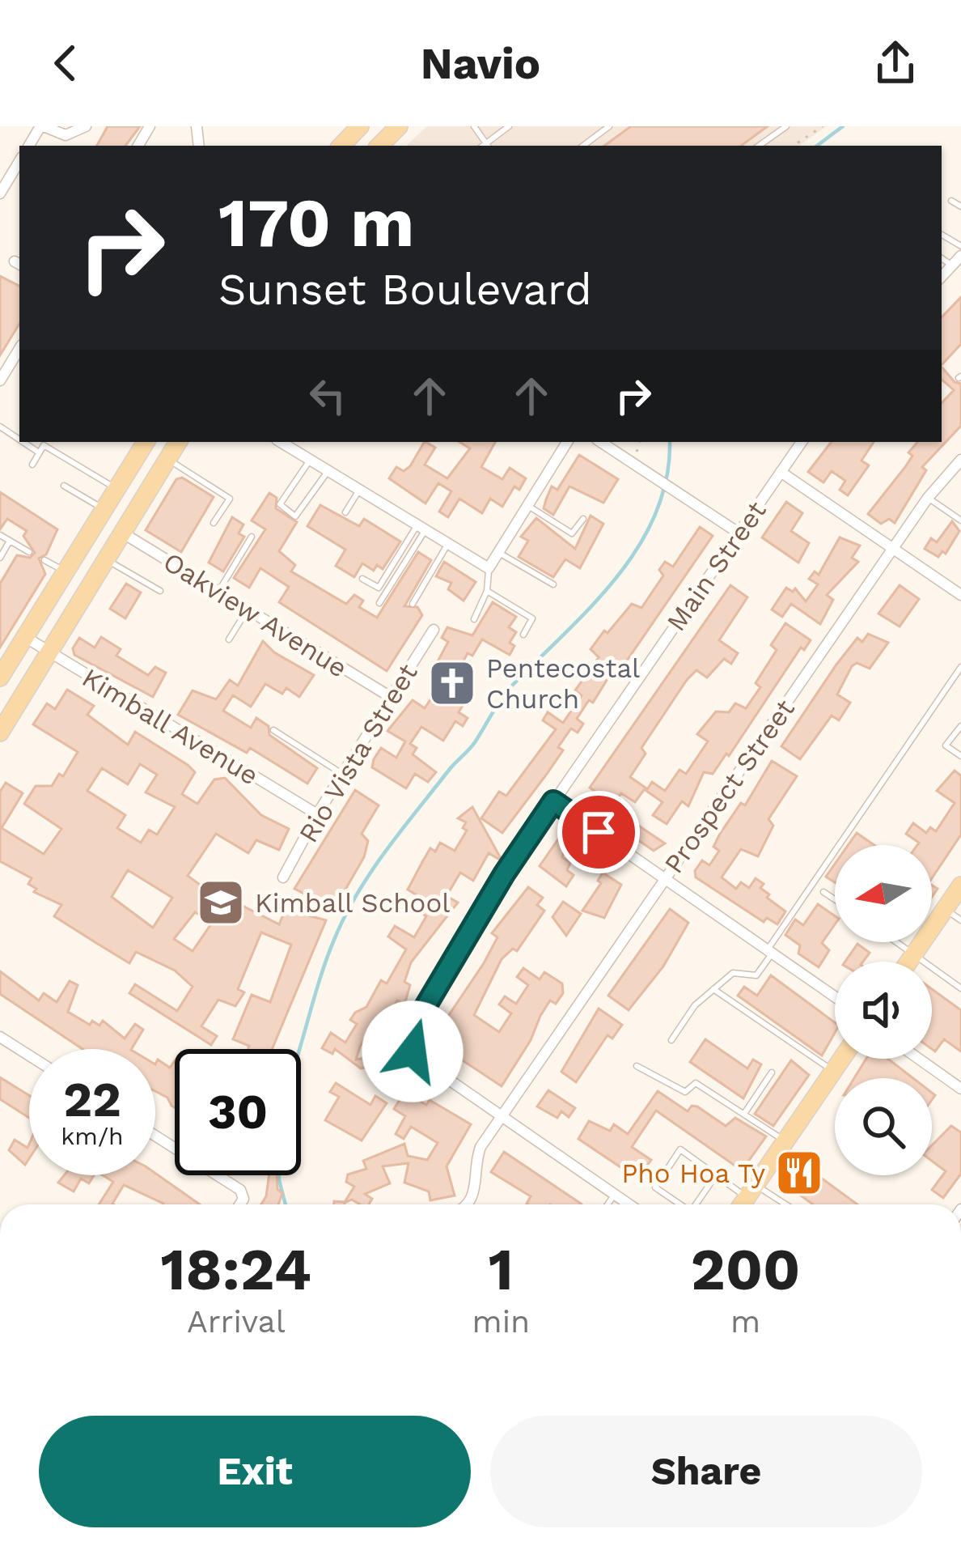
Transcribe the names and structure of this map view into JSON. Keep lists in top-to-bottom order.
{
  "streets": {
    "street": [
      "Main Street",
      "Oakview Avenue",
      "Kimball Avenue",
      "Rio Vista Street",
      "Prospect Street"
    ]
  },
  "crossings": [
    ["Main Street", "Prospect Street"],
    ["Oakview Avenue", "Rio Vista Street"],
    ["Kimball Avenue", "Rio Vista Street"]
  ],
  "places": {
    "church": ["Pentecostal Church"],
    "school or university": ["Kimball School"],
    "restaurant": ["Pho Hoa Ty"]
  },
  "north": "left",
  "page": {
    "header": "Navio",
    "turn": ["170 m", "Sunset Boulevard"],
    "speed": "22 km/h",
    "limit": "30",
    "eta": [
      "18:24",
      "Arrival",
      "1",
      "min",
      "200",
      "m"
    ],
    "buttons": ["Exit", "Share"]
  }
}
